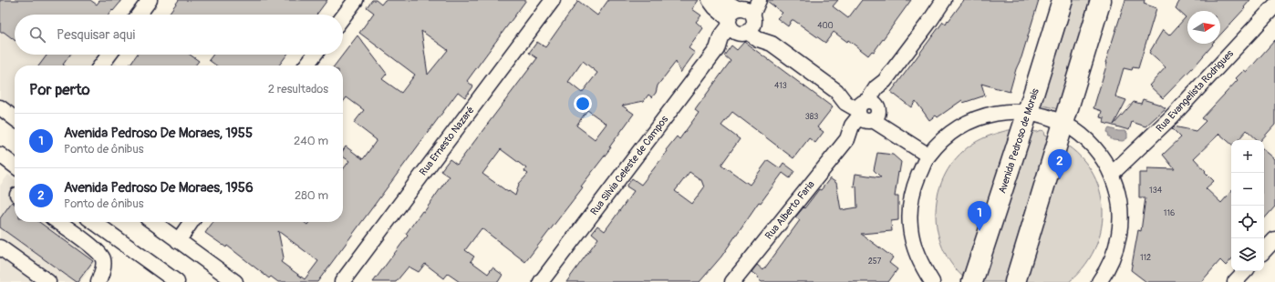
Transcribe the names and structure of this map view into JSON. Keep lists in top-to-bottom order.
{
  "streets": {
    "highway": ["Avenida Pedroso de Morais"],
    "street": [
      "Rua Evangelista Rodrigues",
      "Rua Ernesto Nazaré",
      "Rua Silvia Celeste de Campos",
      "Rua Alberto Faria"
    ]
  },
  "house_numbers": [
    "400",
    "413",
    "383",
    "134",
    "116",
    "112",
    "257"
  ],
  "north": "right",
  "page": {
    "search": "Pesquisar aqui",
    "heading": ["Por perto", "2 resultados"],
    "list": [
      {
        "mark": "1",
        "name": "Avenida Pedroso De Moraes, 1955",
        "note": "Ponto de ônibus",
        "value": "240 m"
      },
      {
        "mark": "2",
        "name": "Avenida Pedroso De Moraes, 1956",
        "note": "Ponto de ônibus",
        "value": "280 m"
      }
    ],
    "map_buttons": ["+", "−"],
    "pins": ["2", "1"]
  }
}
